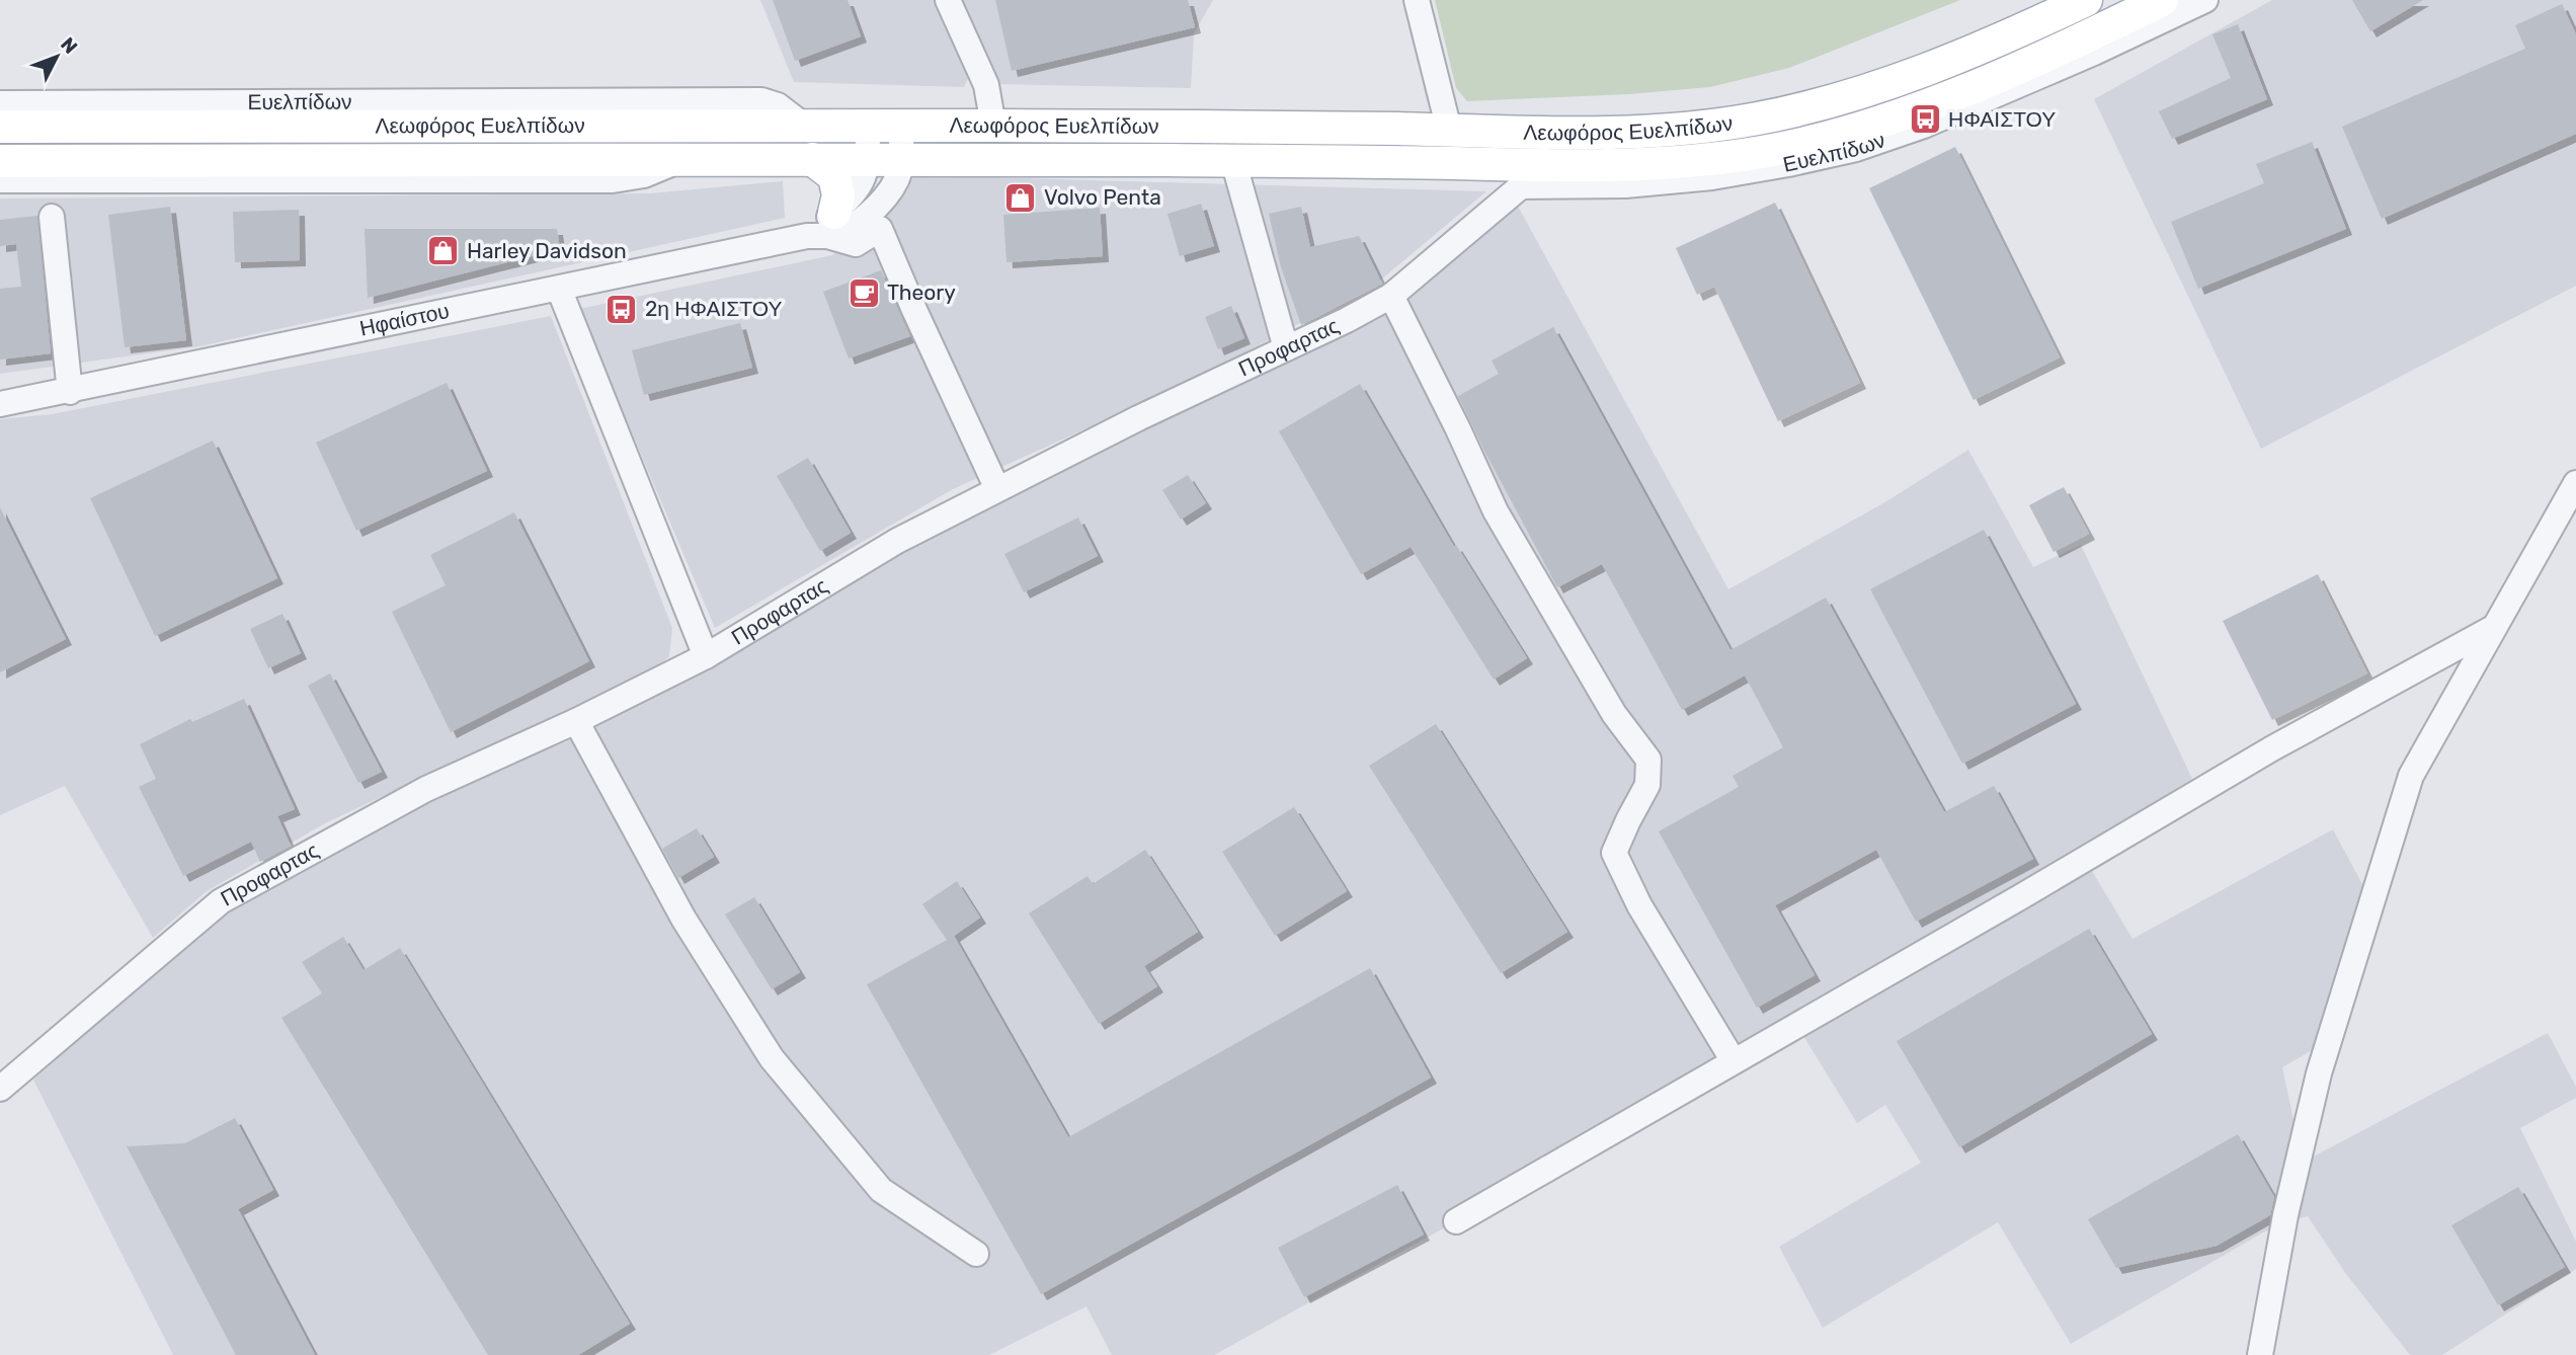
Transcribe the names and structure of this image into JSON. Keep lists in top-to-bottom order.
{
  "streets": {
    "main road": ["Λεωφόρος Ευελπίδων"],
    "street": ["Ευελπίδων", "Ηφαίστου", "Προφαρτας"]
  },
  "crossings": [
    ["Ευελπίδων", "Λεωφόρος Ευελπίδων"],
    ["Λεωφόρος Ευελπίδων", "Ηφαίστου"],
    ["Λεωφόρος Ευελπίδων", "Προφαρτας"]
  ],
  "places": {
    "bus stop": ["ΗΦΑΙΣΤΟΥ", "2η ΗΦΑΙΣΤΟΥ"],
    "shop": ["Volvo Penta", "Harley Davidson"],
    "cafe": ["Theory"]
  },
  "north": "top right"
}
